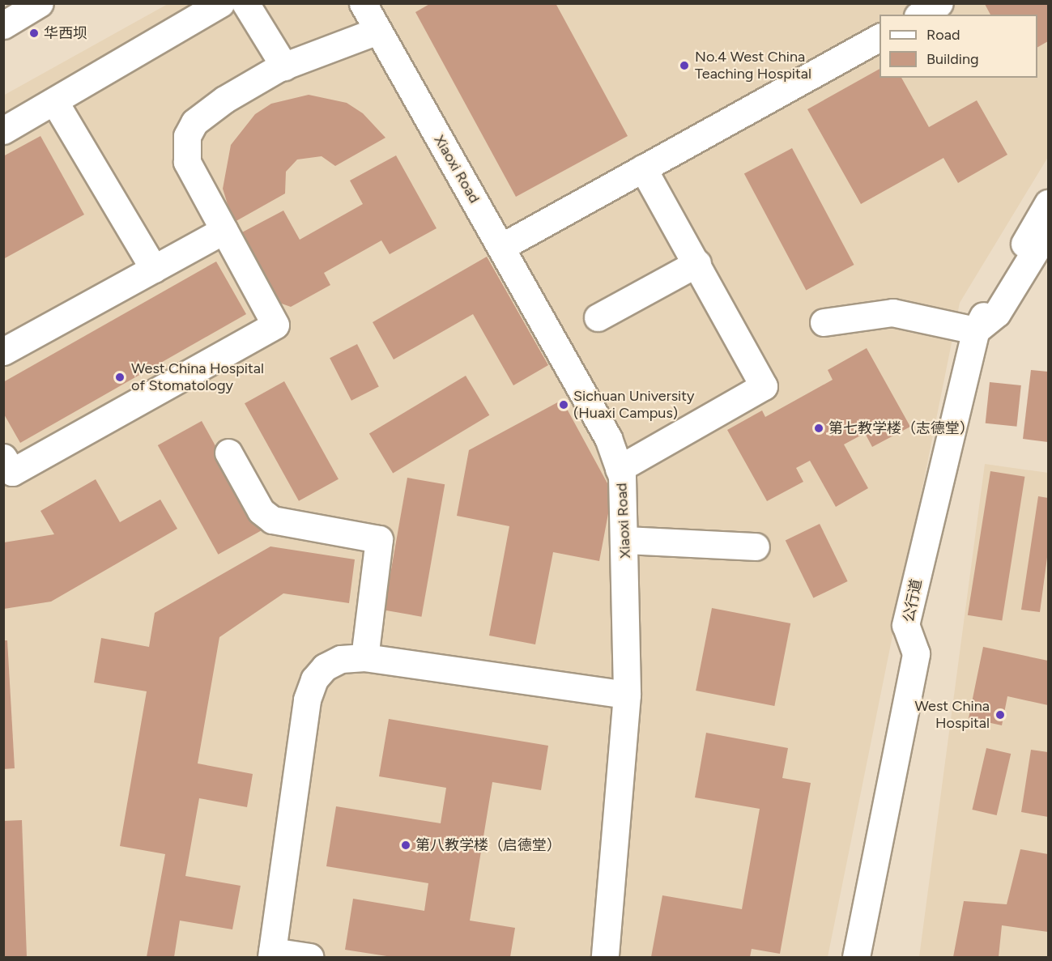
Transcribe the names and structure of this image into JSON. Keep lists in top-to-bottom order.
{
  "streets": {
    "street": ["Xiaoxi Road", "公行道"]
  },
  "places": [
    "华西坝",
    "No.4 West China Teaching Hospital",
    "West China Hospital of Stomatology",
    "Sichuan University (Huaxi Campus)",
    "第七教学楼（志德堂）",
    "West China Hospital",
    "第八教学楼（启德堂）"
  ],
  "legend": ["Road", "Building"]
}
